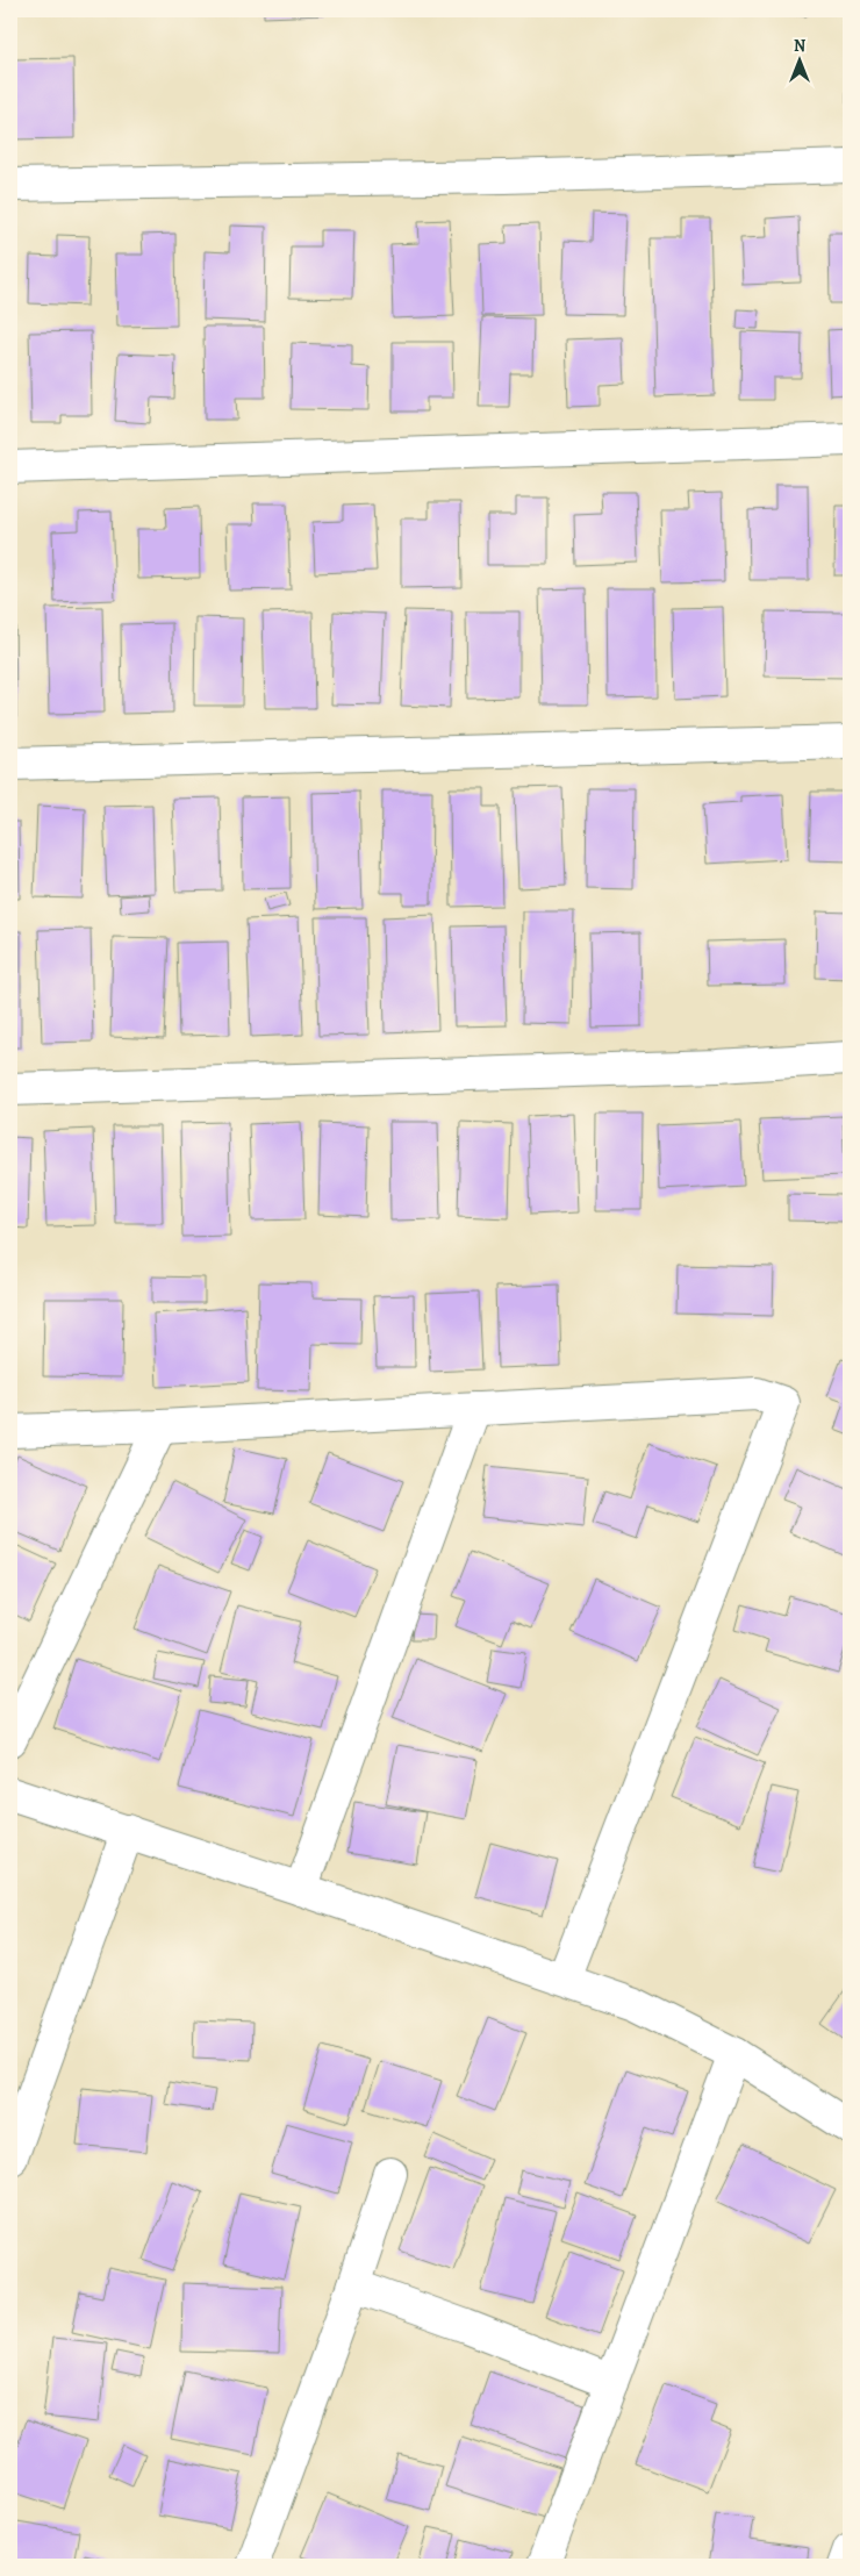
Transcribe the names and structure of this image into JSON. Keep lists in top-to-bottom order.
{
  "north": "top"
}
